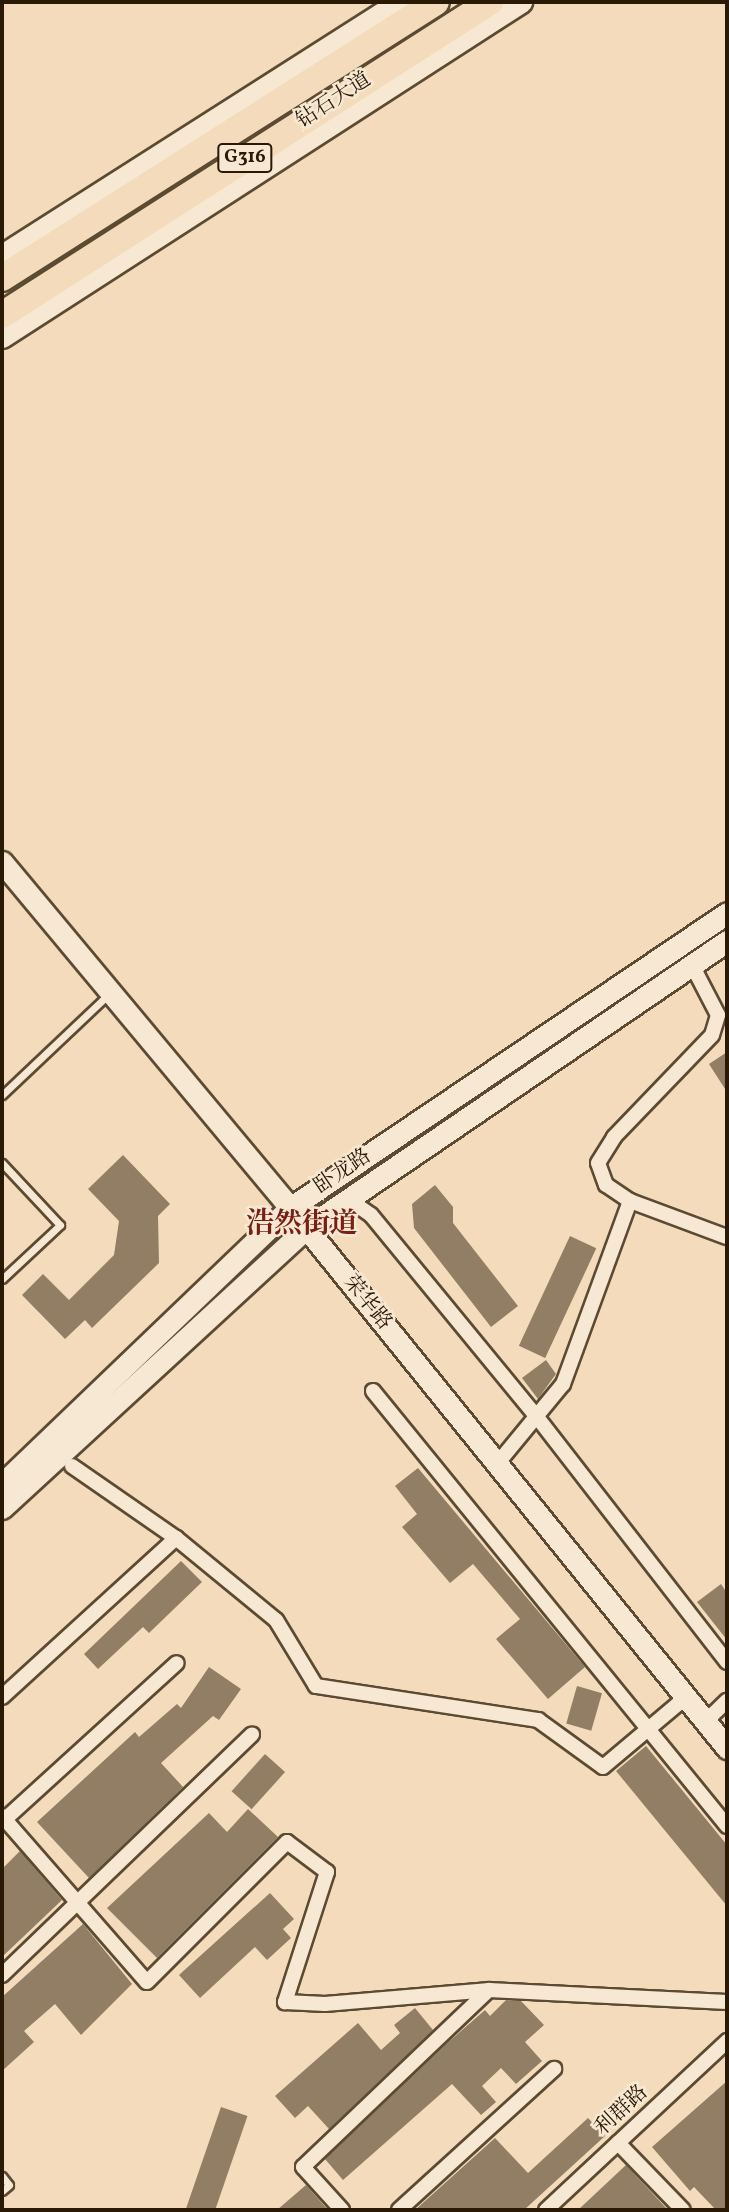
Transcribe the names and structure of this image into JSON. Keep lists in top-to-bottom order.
{
  "streets": {
    "highway": ["钻石大道", "G316"],
    "main road": ["卧龙路", "荣华路"],
    "street": ["利群路"]
  },
  "crossings": [
    ["卧龙路", "荣华路"]
  ],
  "districts": ["浩然街道"]
}
